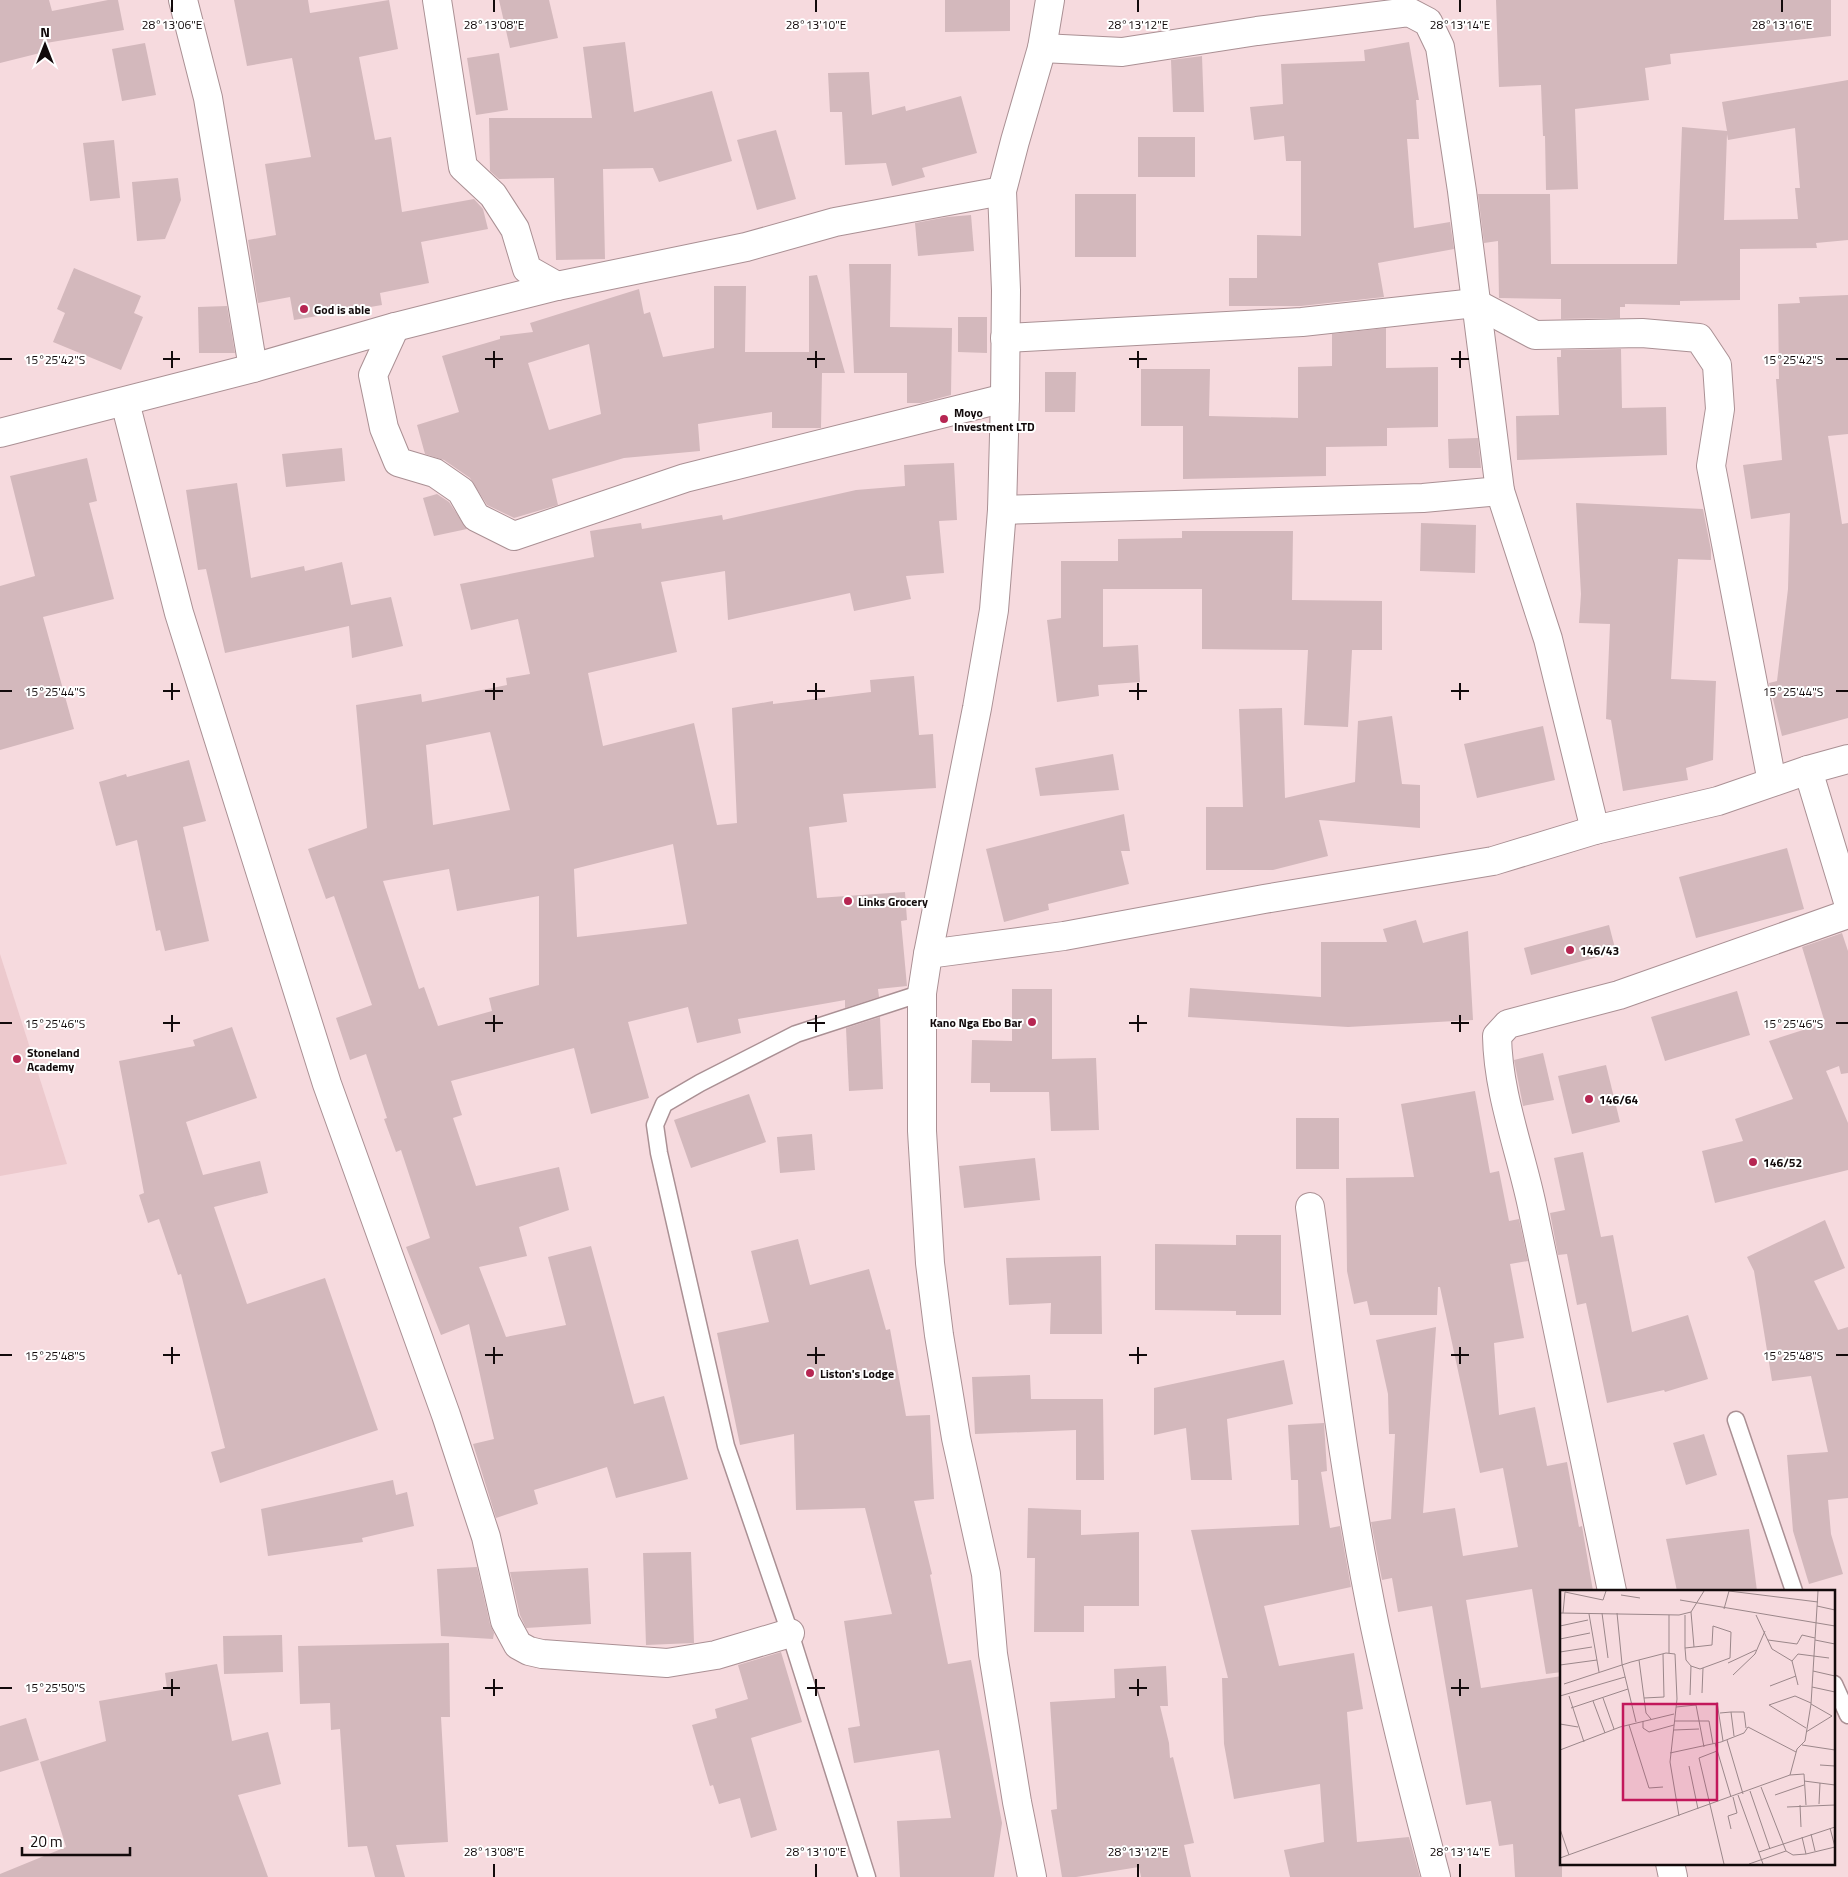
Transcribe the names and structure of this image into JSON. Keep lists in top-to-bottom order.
{
  "places": [
    "God is able",
    "Moyo Investment LTD",
    "Links Grocery",
    "146/43",
    "Kano Nga Ebo Bar",
    "Stoneland Academy",
    "146/64",
    "146/52",
    "Liston's Lodge"
  ],
  "scale_bar": "20 m",
  "north": "top",
  "coordinates": [
    "28°13'06\"E",
    "28°13'08\"E",
    "28°13'10\"E",
    "28°13'12\"E",
    "28°13'14\"E",
    "28°13'16\"E",
    "15°25'42\"S",
    "15°25'44\"S",
    "15°25'46\"S",
    "15°25'48\"S",
    "15°25'50\"S"
  ]
}
